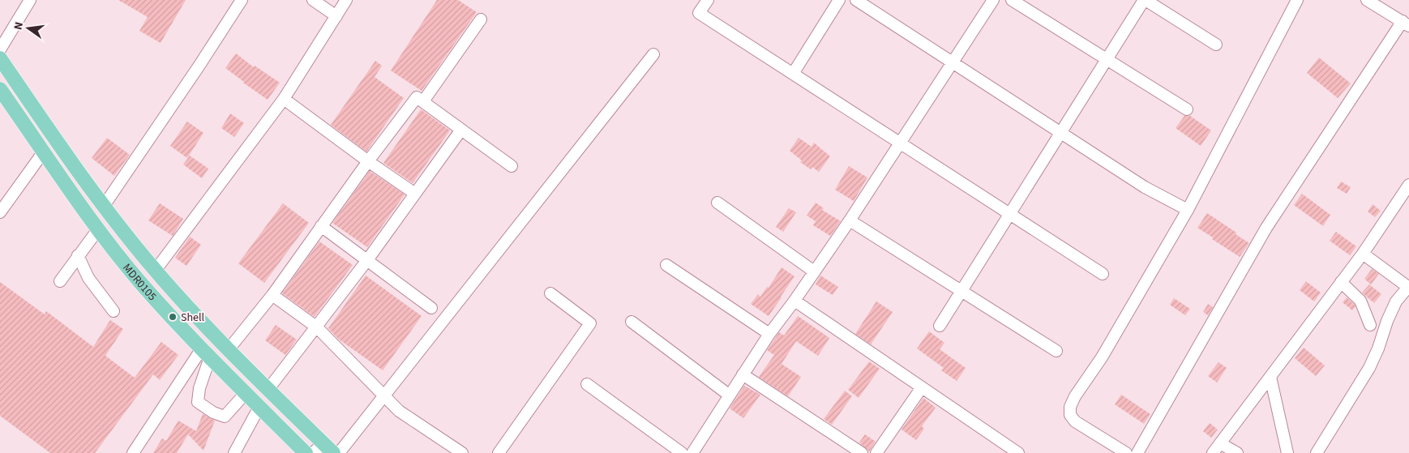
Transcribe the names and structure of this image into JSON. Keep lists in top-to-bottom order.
{
  "streets": {
    "main road": ["MDR0105"]
  },
  "places": ["Shell"],
  "north": "left"
}
